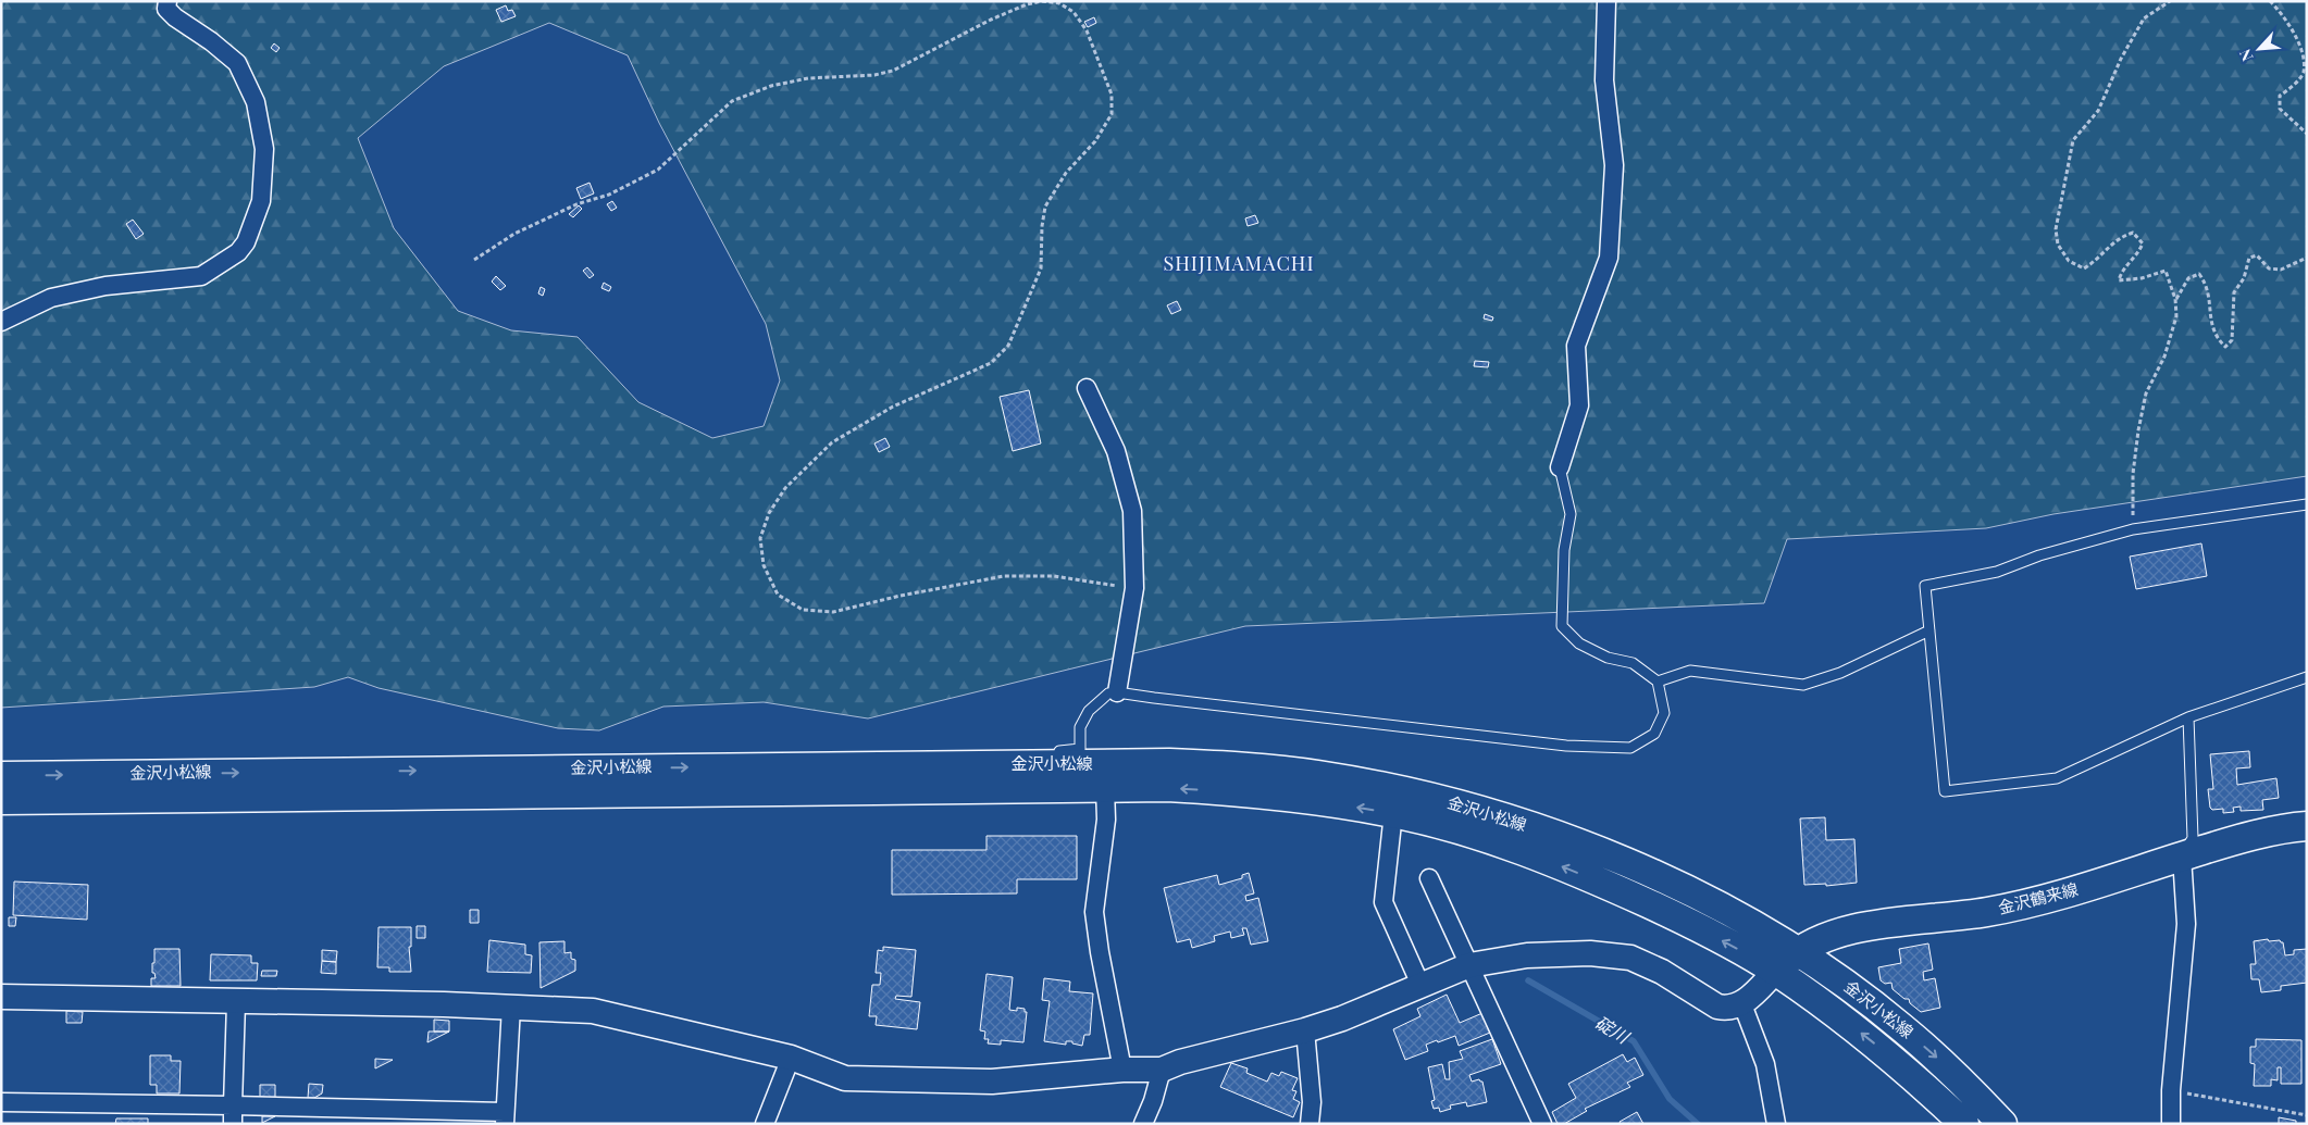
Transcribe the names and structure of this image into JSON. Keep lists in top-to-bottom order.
{
  "streets": {
    "main road": ["金沢小松線", "金沢鶴来線"]
  },
  "crossings": [
    ["金沢小松線", "金沢鶴来線"]
  ],
  "districts": ["SHIJIMAMACHI"],
  "water": ["碇川"],
  "north": "bottom left"
}
